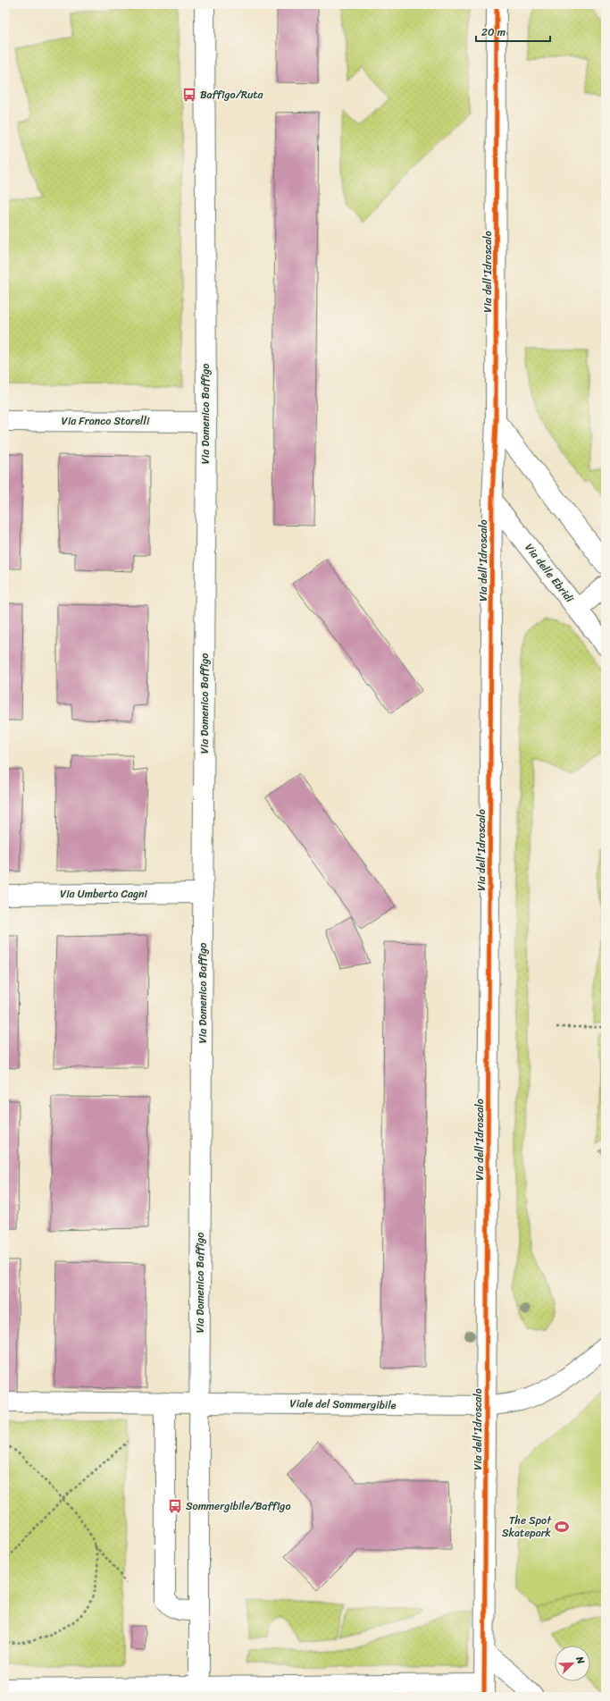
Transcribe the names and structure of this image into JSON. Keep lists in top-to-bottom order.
{
  "streets": {
    "street": [
      "Via dell'Idroscalo",
      "Via Domenico Baffigo",
      "Via Franco Storelli",
      "Via delle Ebridi",
      "Via Umberto Cagni",
      "Viale del Sommergibile"
    ]
  },
  "crossings": [
    ["Via dell'Idroscalo", "Via delle Ebridi"],
    ["Via dell'Idroscalo", "Viale del Sommergibile"],
    ["Via Domenico Baffigo", "Via Franco Storelli"],
    ["Via Domenico Baffigo", "Via Umberto Cagni"],
    ["Via Domenico Baffigo", "Viale del Sommergibile"]
  ],
  "places": {
    "bus stop": ["Baffigo/Ruta", "Sommergibile/Baffigo"],
    "sports": ["The Spot Skatepark"]
  },
  "scale_bar": "20 m",
  "north": "top right"
}
